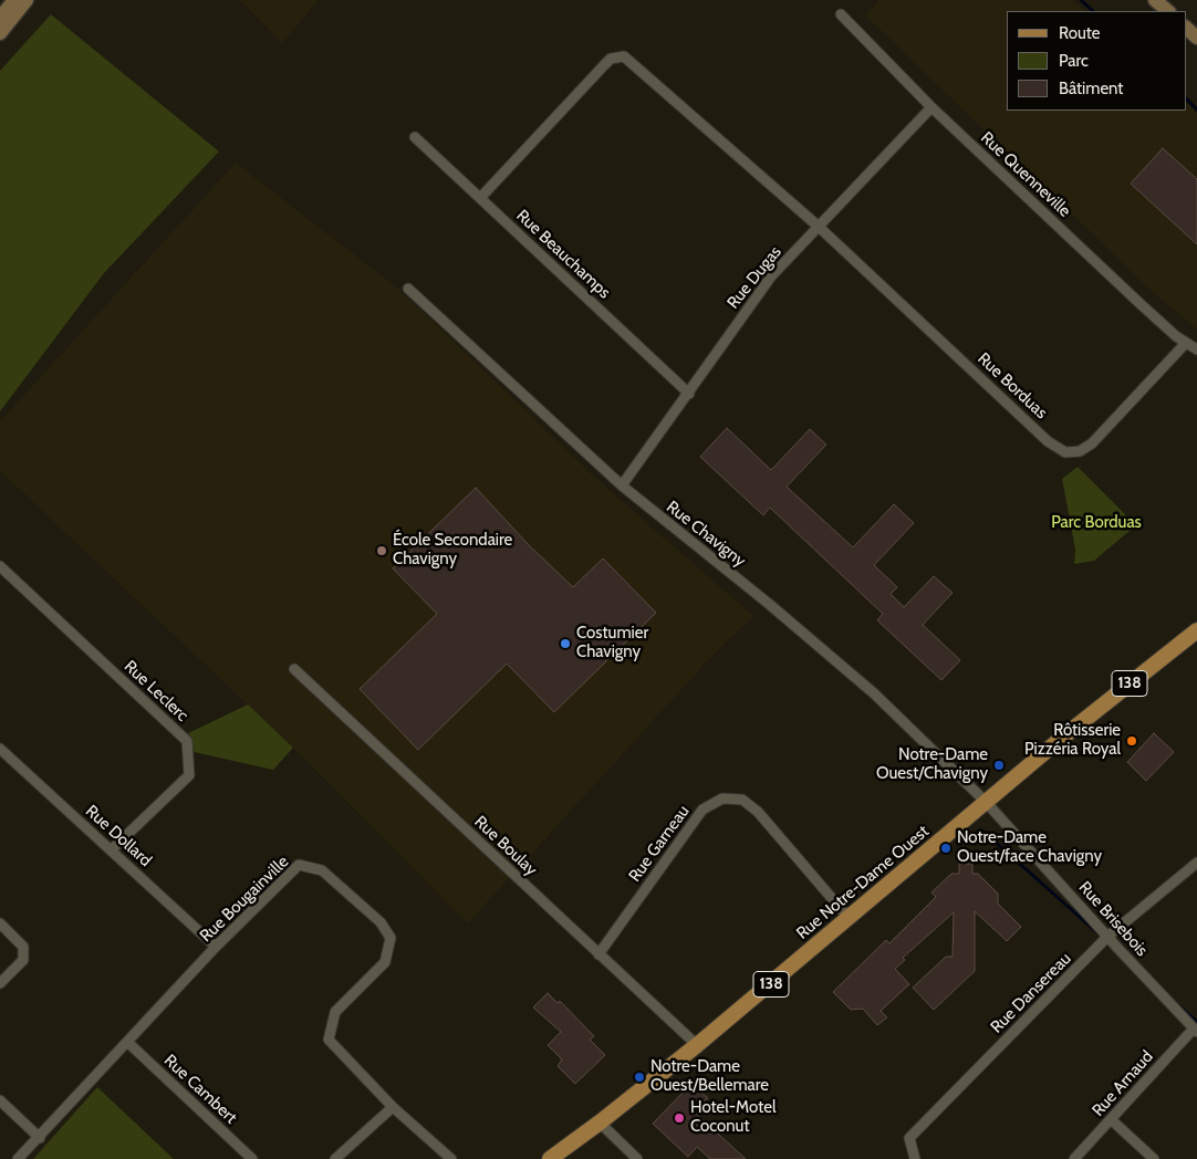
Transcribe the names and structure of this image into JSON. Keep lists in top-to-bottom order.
{
  "streets": {
    "main road": ["138", "Rue Notre-Dame Ouest"],
    "street": [
      "Rue Quenneville",
      "Rue Beauchamps",
      "Rue Dugas",
      "Rue Borduas",
      "Rue Chavigny",
      "Rue Leclerc",
      "Rue Dollard",
      "Rue Garneau",
      "Rue Boulay",
      "Rue Bougainville",
      "Rue Brisebois",
      "Rue Dansereau",
      "Rue Arnaud",
      "Rue Cambert"
    ]
  },
  "crossings": [
    ["Rue Quenneville", "Rue Dugas"],
    ["Rue Quenneville", "Rue Borduas"],
    ["Rue Beauchamps", "Rue Dugas"],
    ["Rue Beauchamps", "Rue Borduas"],
    ["Rue Dugas", "Rue Borduas"],
    ["Rue Dugas", "Rue Chavigny"],
    ["Rue Chavigny", "Rue Notre-Dame Ouest"],
    ["Rue Chavigny", "Rue Brisebois"],
    ["Rue Leclerc", "Rue Dollard"],
    ["Rue Dollard", "Rue Bougainville"],
    ["Rue Garneau", "Rue Boulay"],
    ["Rue Garneau", "Rue Notre-Dame Ouest"],
    ["Rue Boulay", "Rue Notre-Dame Ouest"],
    ["Rue Notre-Dame Ouest", "Rue Brisebois"],
    ["Rue Bougainville", "Rue Cambert"],
    ["Rue Brisebois", "Rue Dansereau"],
    ["Rue Brisebois", "Rue Arnaud"]
  ],
  "parks": ["Parc Borduas"],
  "places": [
    "École Secondaire Chavigny",
    "Costumier Chavigny",
    "Rôtisserie Pizzéria Royal",
    "Notre-Dame Ouest/Chavigny",
    "Notre-Dame Ouest/face Chavigny",
    "Notre-Dame Ouest/Bellemare",
    "Hotel-Motel Coconut"
  ],
  "legend": ["Route", "Parc", "Bâtiment"]
}
